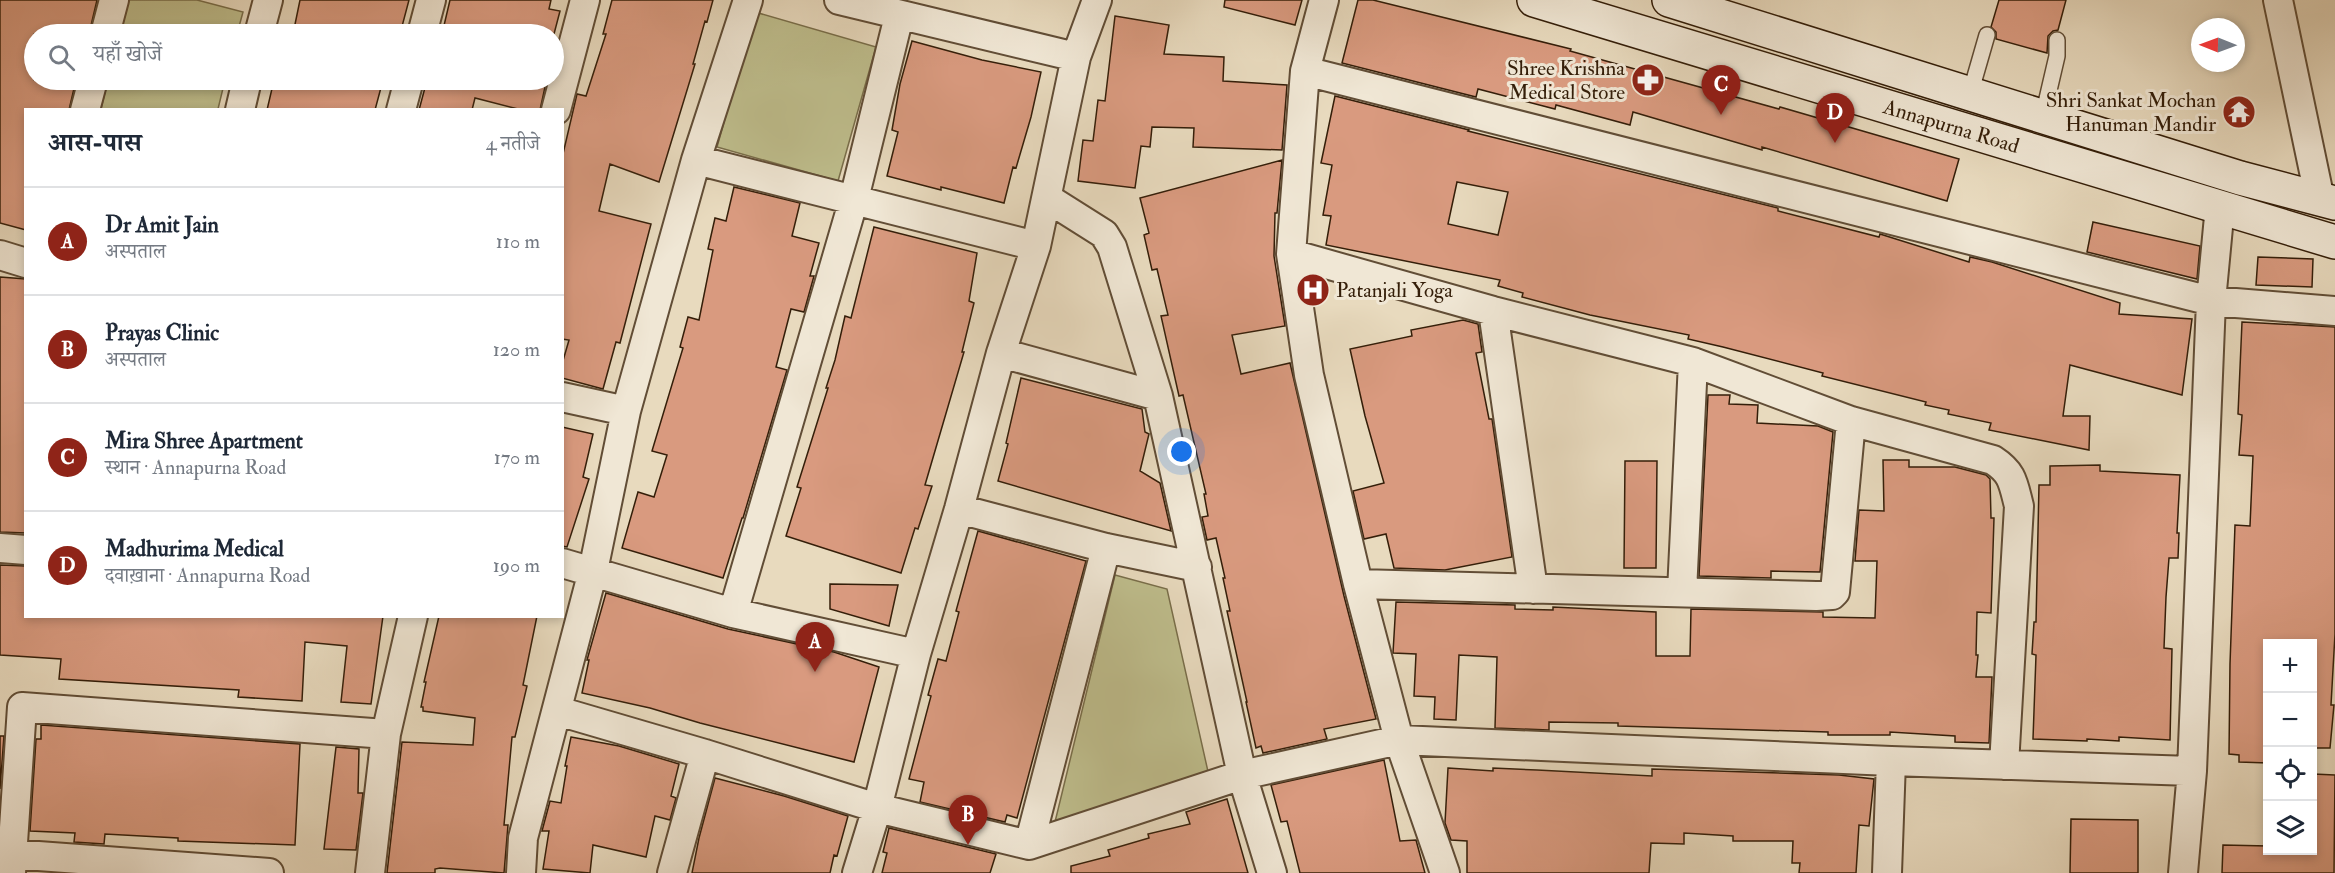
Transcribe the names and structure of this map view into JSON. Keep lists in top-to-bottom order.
{
  "streets": {
    "main road": ["Annapurna Road"]
  },
  "places": {
    "pharmacy": ["Shree Krishna Medical Store"],
    "temple": ["Shri Sankat Mochan Hanuman Mandir"],
    "hospital": ["Patanjali Yoga"]
  },
  "north": "left",
  "page": {
    "search": "यहाँ खोजें",
    "pins": [
      "C",
      "D",
      "A",
      "B"
    ],
    "heading": ["आस-पास", "4 नतीजे"],
    "list": [
      {
        "mark": "A",
        "name": "Dr Amit Jain",
        "note": "अस्पताल",
        "value": "110 m"
      },
      {
        "mark": "B",
        "name": "Prayas Clinic",
        "note": "अस्पताल",
        "value": "120 m"
      },
      {
        "mark": "C",
        "name": "Mira Shree Apartment",
        "note": "स्थान · Annapurna Road",
        "value": "170 m"
      },
      {
        "mark": "D",
        "name": "Madhurima Medical",
        "note": "दवाख़ाना · Annapurna Road",
        "value": "190 m"
      }
    ],
    "map_buttons": ["+", "−"]
  }
}
